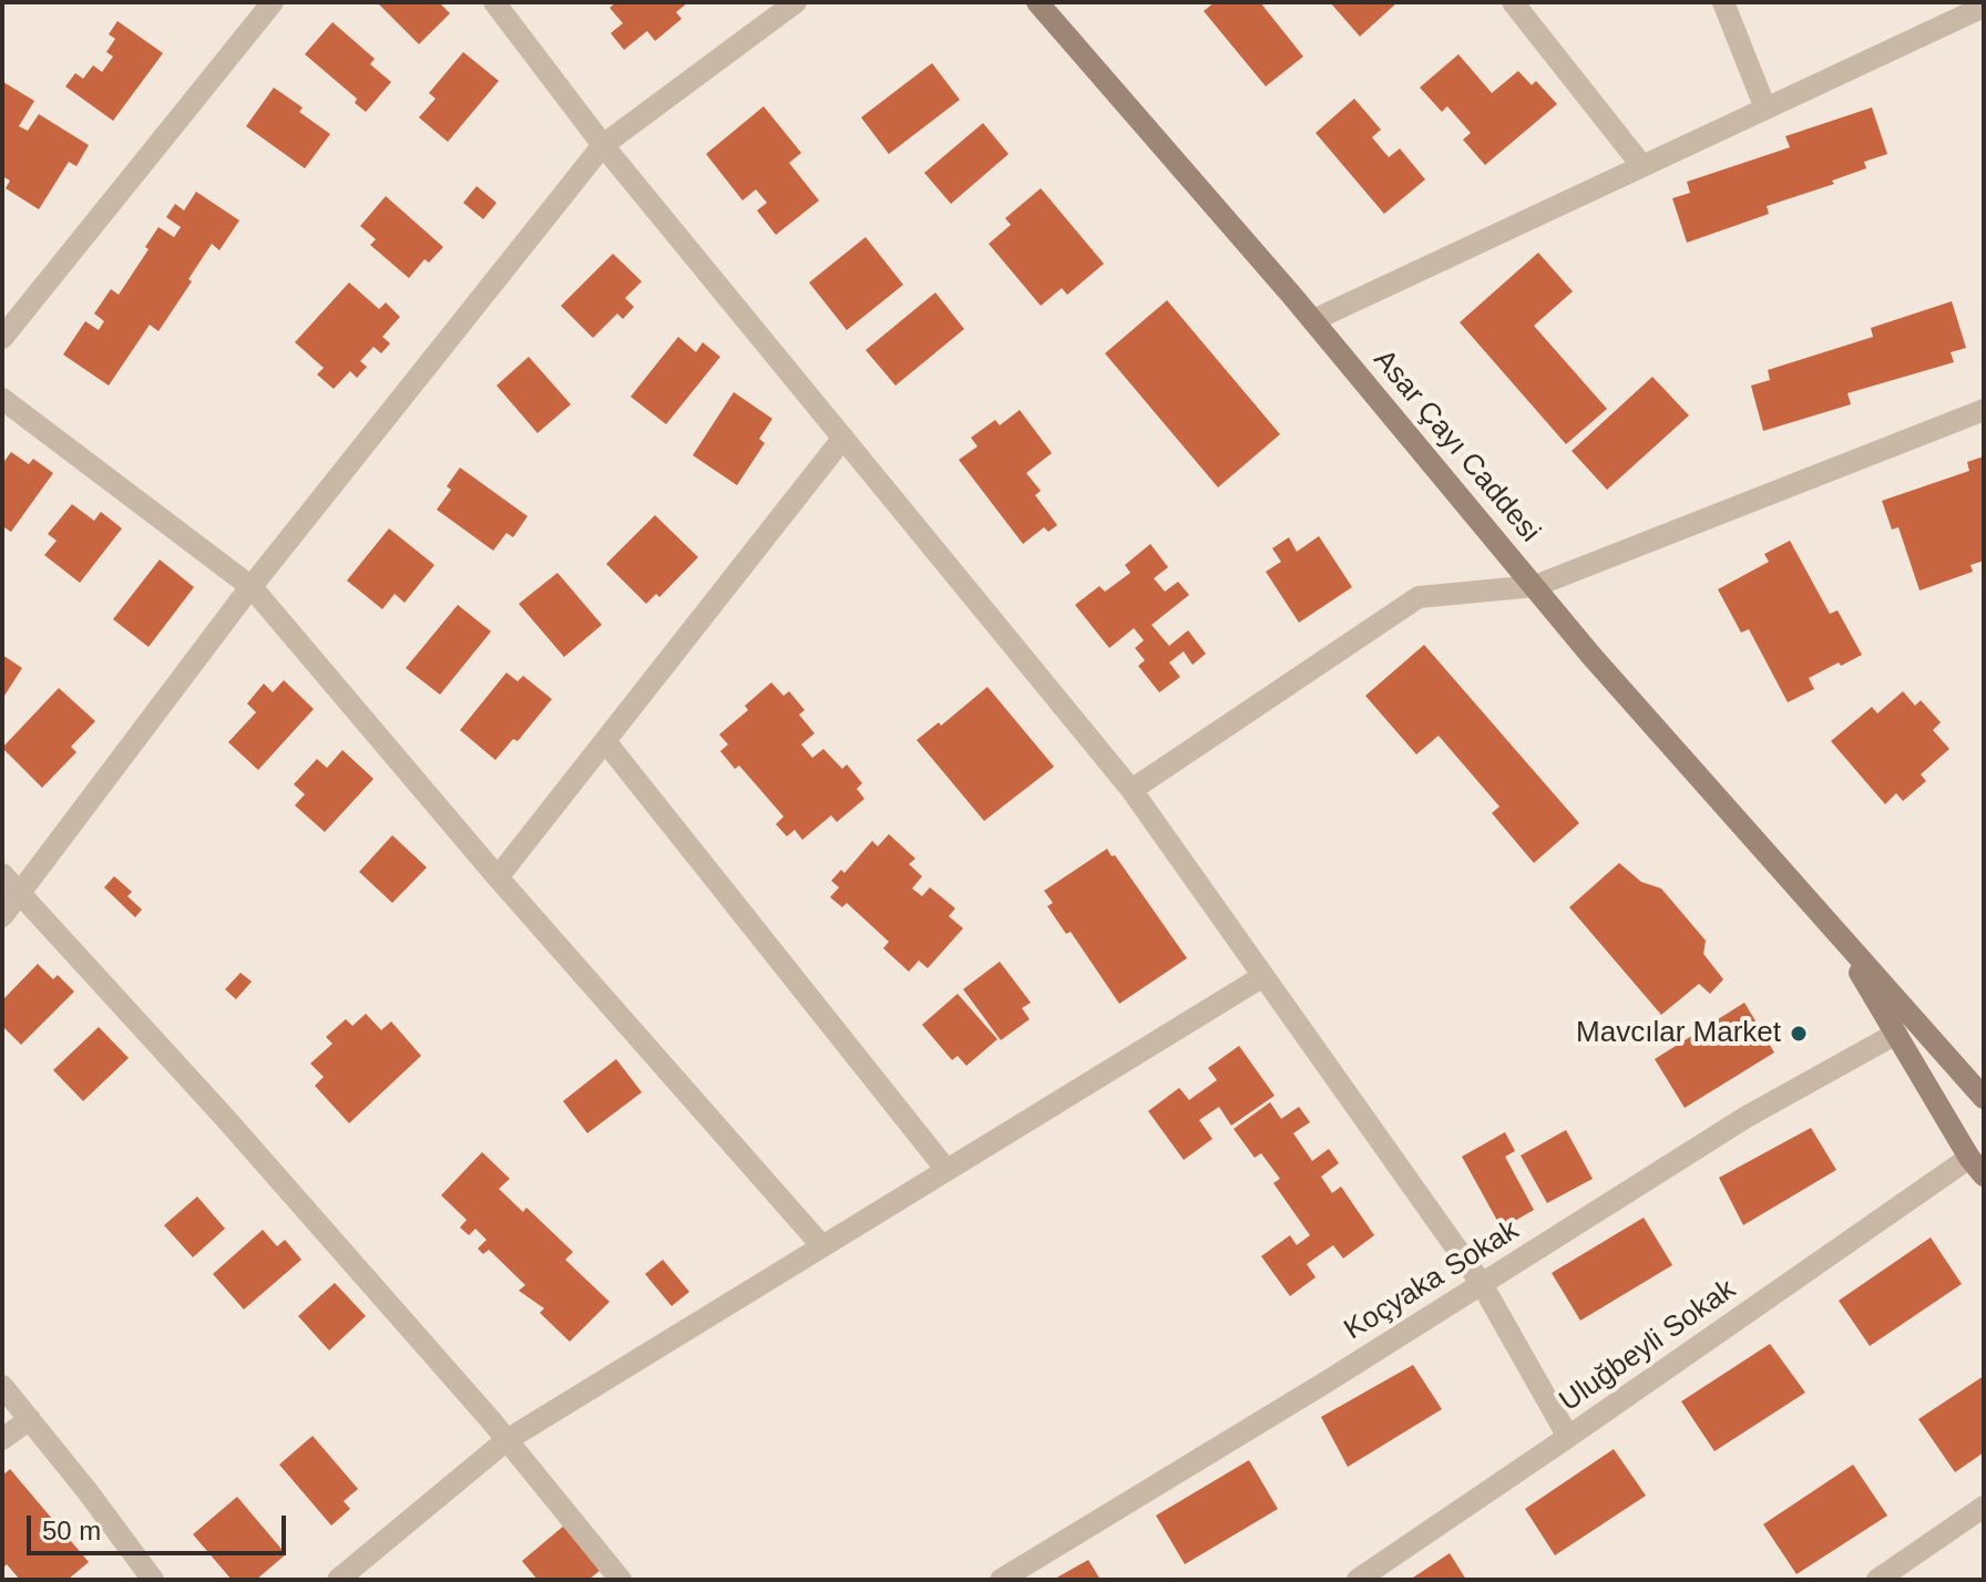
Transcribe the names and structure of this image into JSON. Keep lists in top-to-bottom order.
{
  "streets": {
    "street": ["Asar Çayı Caddesi", "Koçyaka Sokak", "Uluğbeyli Sokak"]
  },
  "places": ["Mavcılar Market"],
  "scale_bar": "50 m"
}
